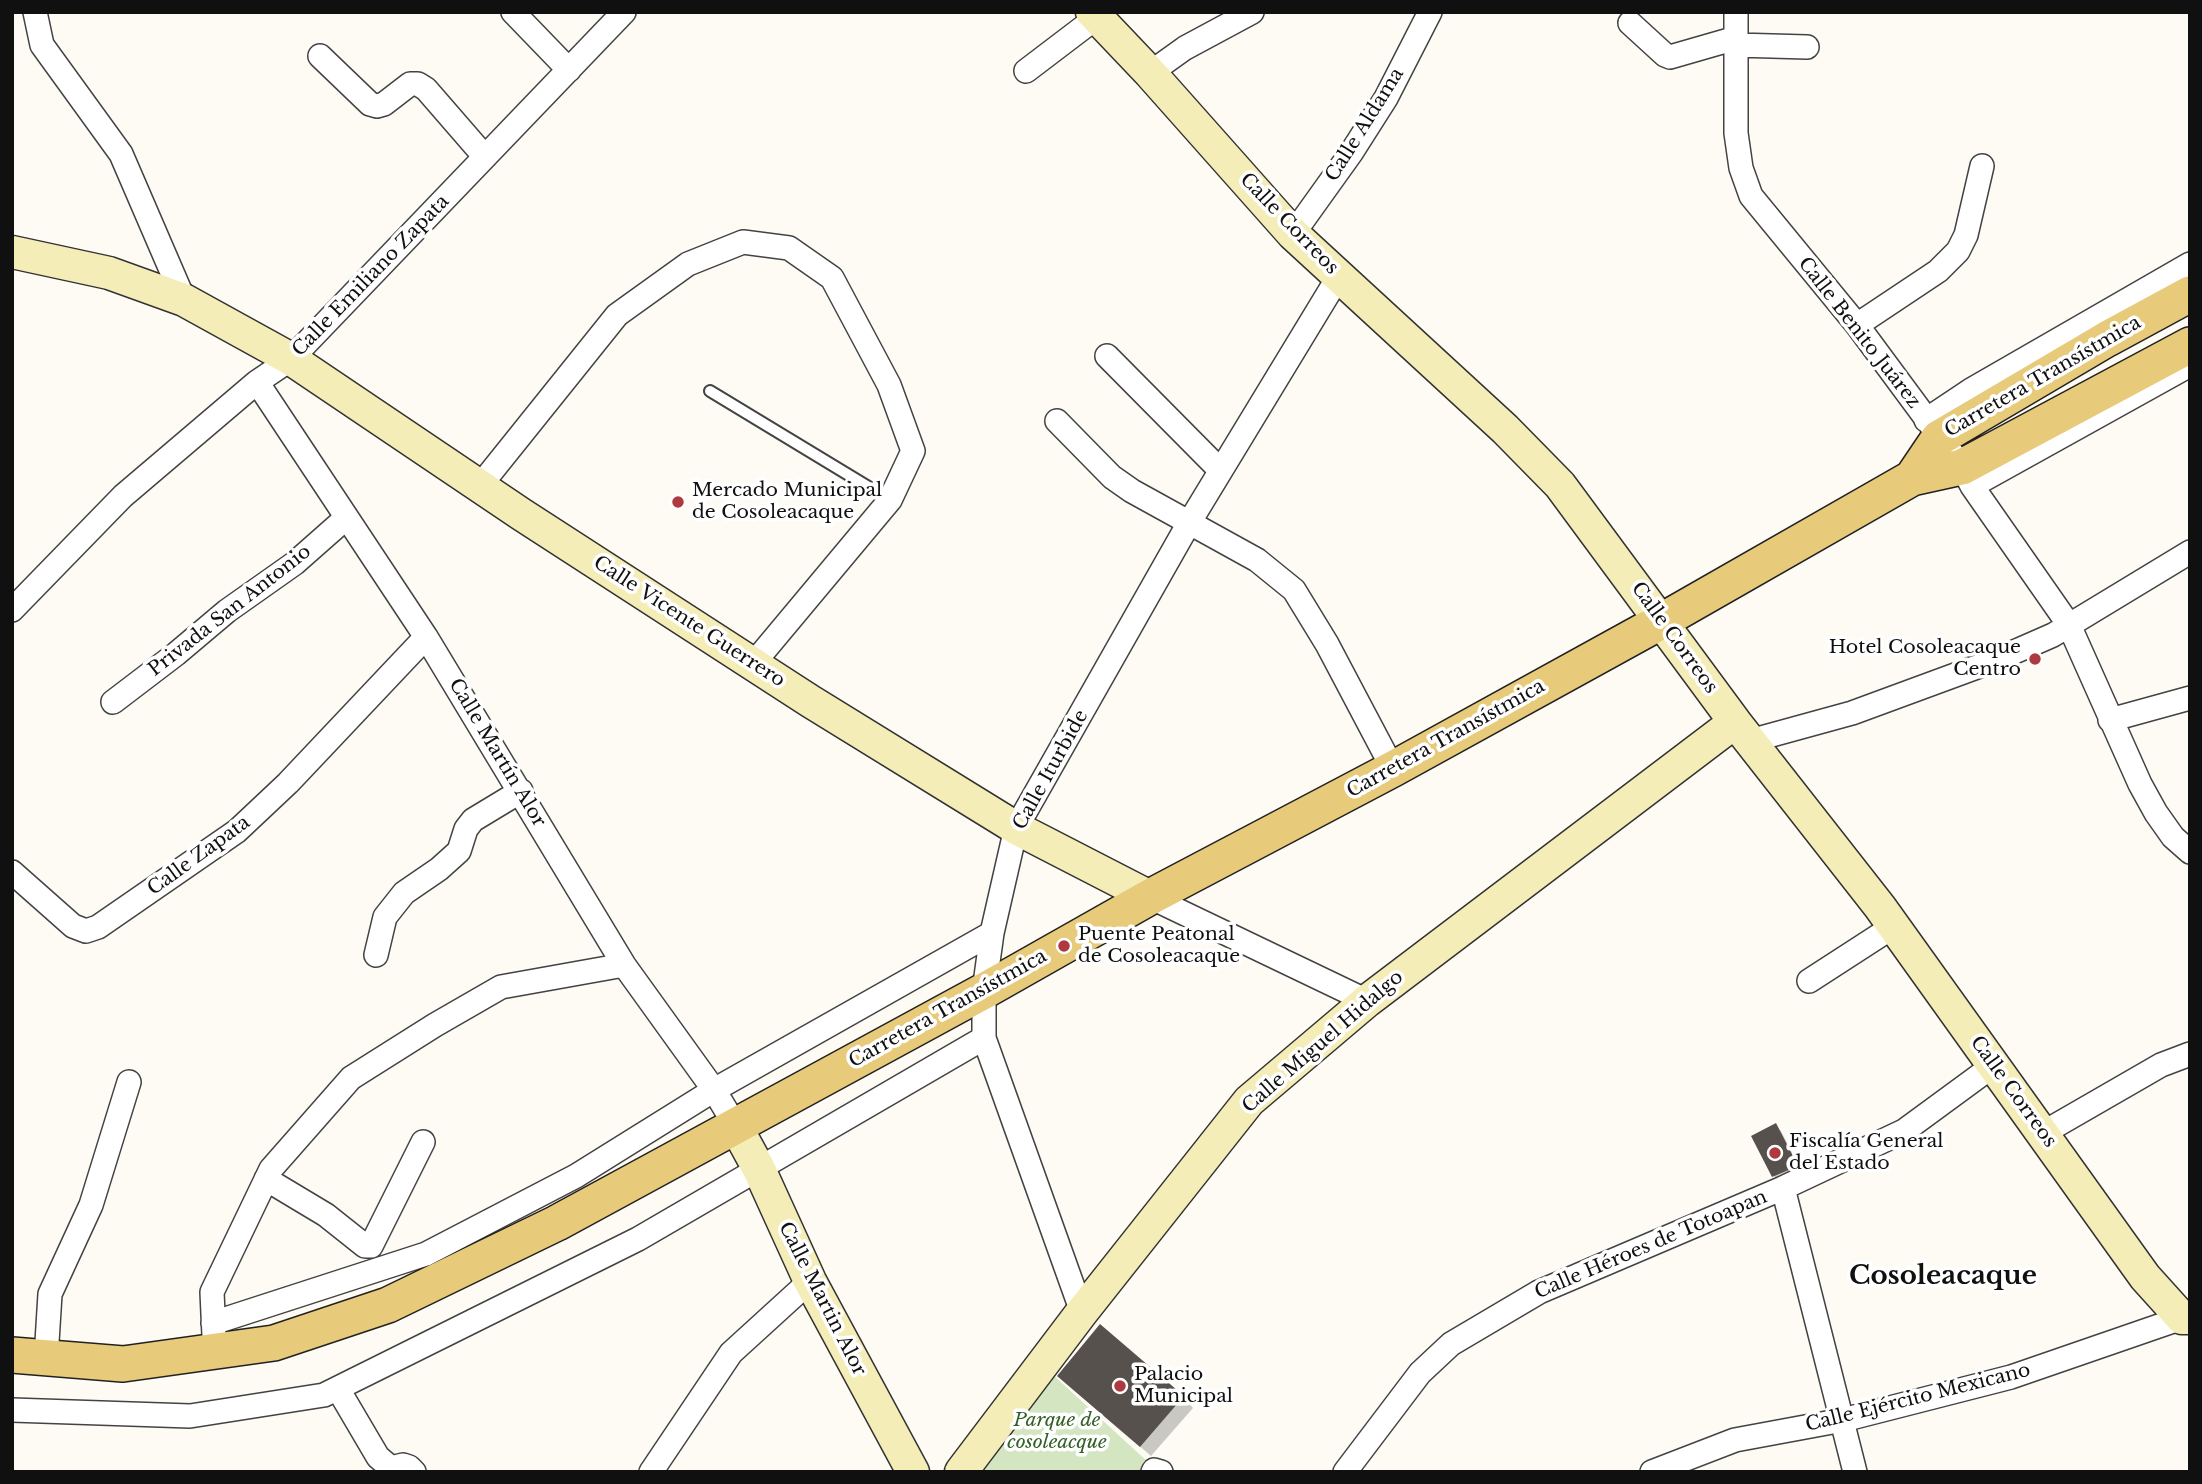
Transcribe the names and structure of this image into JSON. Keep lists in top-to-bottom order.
{
  "streets": {
    "main road": [
      "Calle Correos",
      "Carretera Transístmica",
      "Calle Vicente Guerrero",
      "Calle Miguel Hidalgo",
      "Calle Martin Alor"
    ],
    "street": [
      "Calle Aldama",
      "Calle Emiliano Zapata",
      "Calle Benito Juárez",
      "Privada San Antonio",
      "Calle Martín Alor",
      "Calle Iturbide",
      "Calle Zapata",
      "Calle Héroes de Totoapan",
      "Calle Ejército Mexicano"
    ]
  },
  "crossings": [
    ["Calle Aldama", "Calle Correos"],
    ["Calle Correos", "Carretera Transístmica"],
    ["Calle Correos", "Calle Iturbide"],
    ["Calle Correos", "Calle Miguel Hidalgo"],
    ["Calle Correos", "Calle Héroes de Totoapan"],
    ["Calle Correos", "Calle Ejército Mexicano"],
    ["Calle Emiliano Zapata", "Calle Vicente Guerrero"],
    ["Calle Emiliano Zapata", "Calle Martín Alor"],
    ["Calle Benito Juárez", "Carretera Transístmica"],
    ["Carretera Transístmica", "Calle Vicente Guerrero"],
    ["Carretera Transístmica", "Calle Martín Alor"],
    ["Carretera Transístmica", "Calle Iturbide"],
    ["Carretera Transístmica", "Calle Martin Alor"],
    ["Privada San Antonio", "Calle Martín Alor"],
    ["Calle Vicente Guerrero", "Calle Iturbide"],
    ["Calle Vicente Guerrero", "Calle Miguel Hidalgo"],
    ["Calle Martín Alor", "Calle Zapata"],
    ["Calle Martín Alor", "Calle Martin Alor"],
    ["Calle Iturbide", "Calle Miguel Hidalgo"]
  ],
  "districts": ["Cosoleacaque"],
  "parks": ["Parque de cosoleacque"],
  "places": [
    "Mercado Municipal de Cosoleacaque",
    "Hotel Cosoleacaque Centro",
    "Puente Peatonal de Cosoleacaque",
    "Fiscalía General del Estado",
    "Palacio Municipal"
  ]
}
